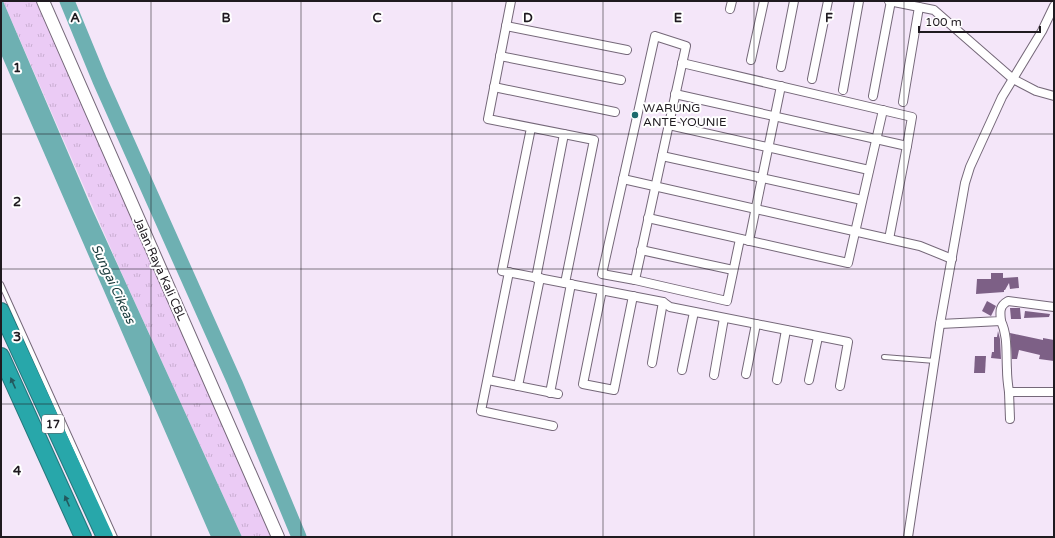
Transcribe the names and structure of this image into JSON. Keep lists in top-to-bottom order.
{
  "streets": {
    "highway": ["17"],
    "main road": ["Jalan Raya Kali CBL"]
  },
  "water": ["Sungai Cikeas"],
  "places": ["WARUNG ANTE YOUNIE"],
  "scale_bar": "100 m",
  "grid": {
    "columns": [
      "A",
      "B",
      "C",
      "D",
      "E",
      "F"
    ],
    "rows": [
      "1",
      "2",
      "3",
      "4"
    ]
  }
}
